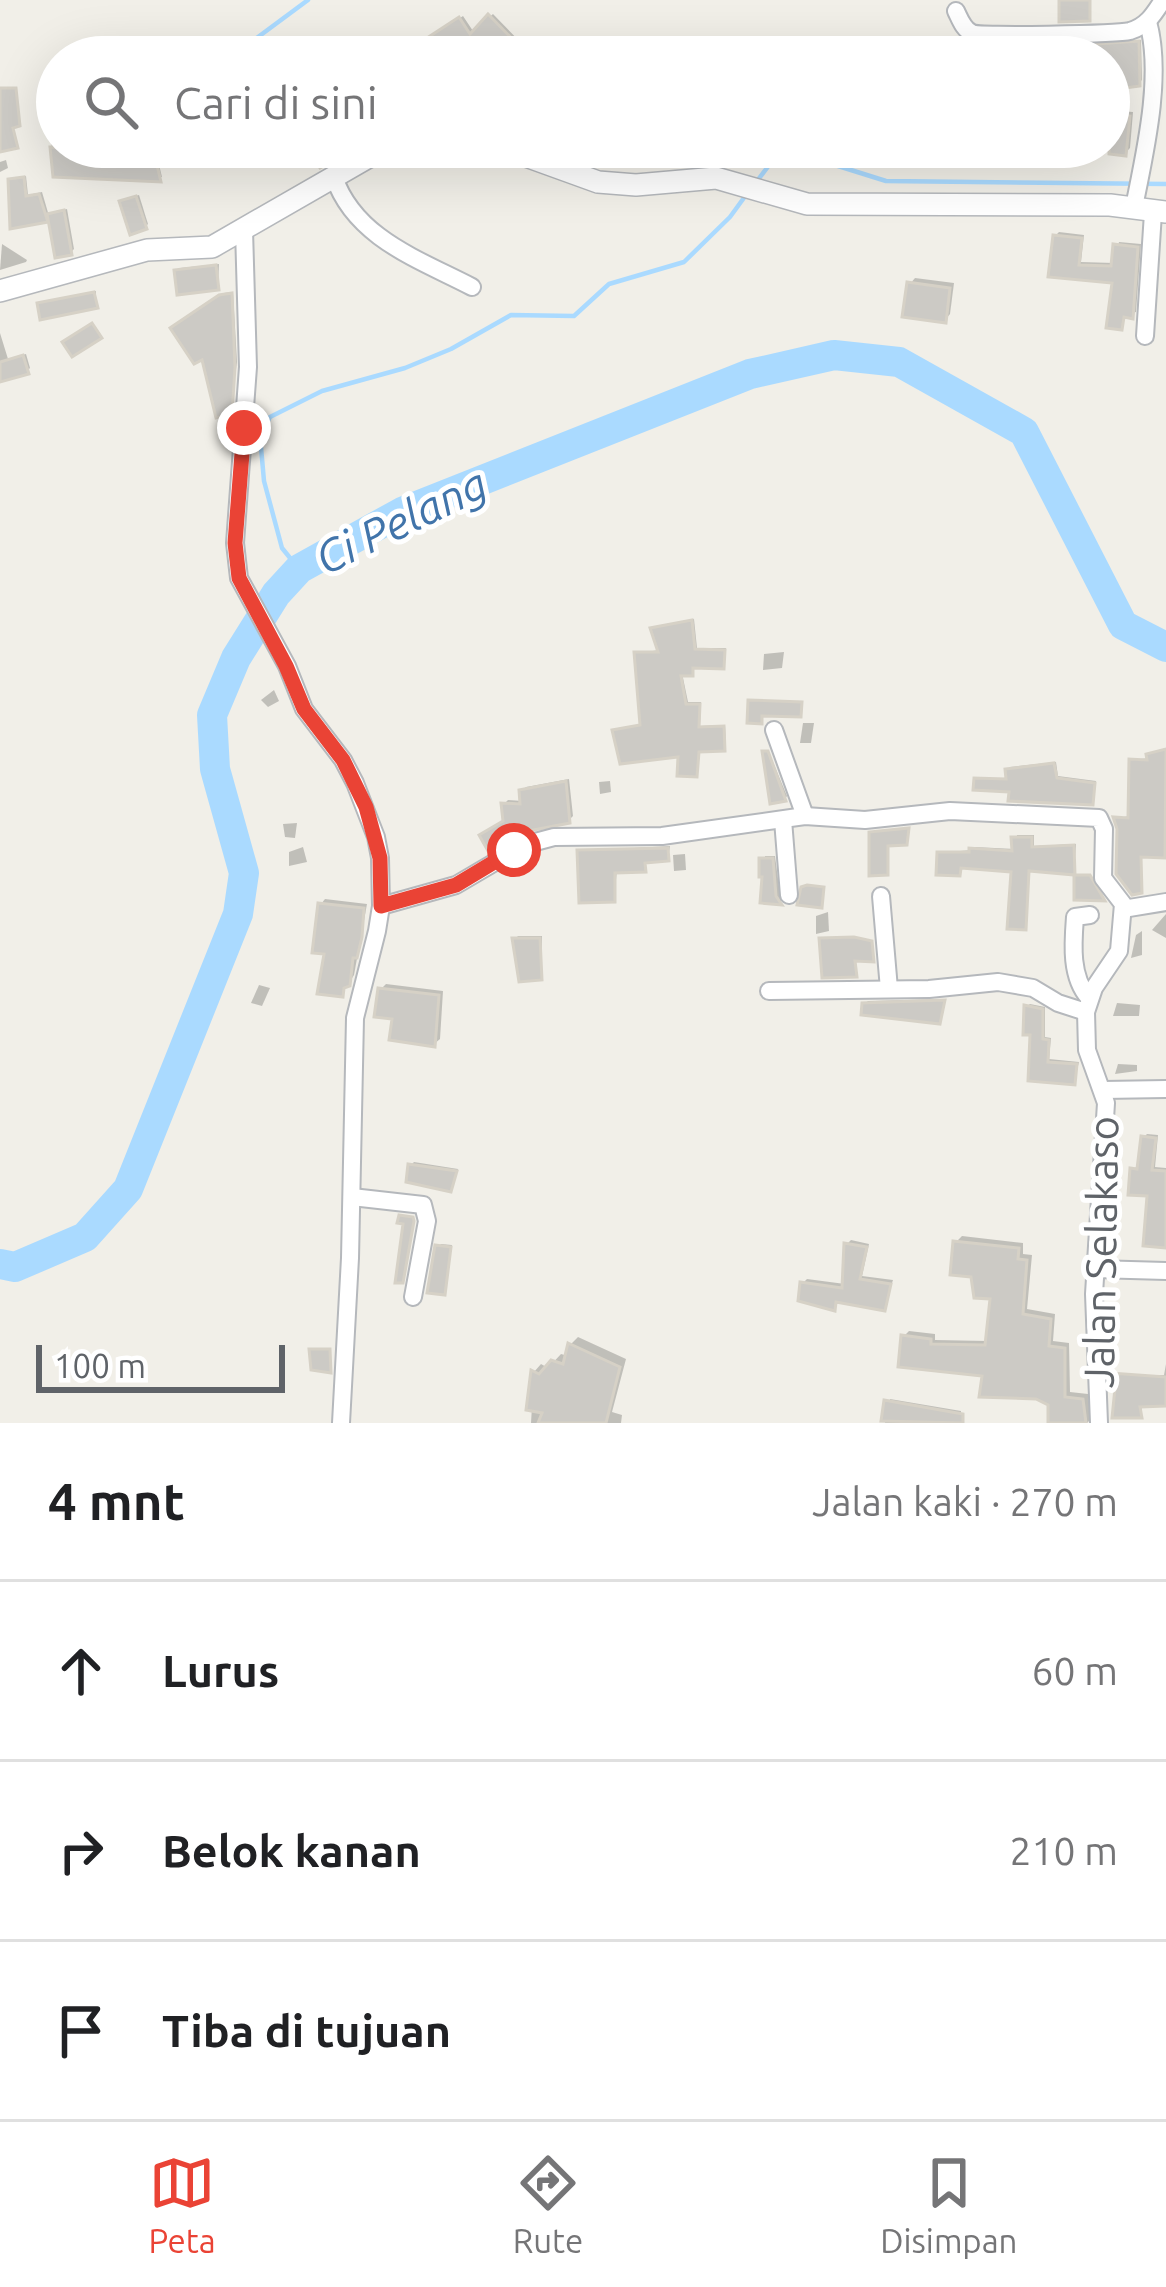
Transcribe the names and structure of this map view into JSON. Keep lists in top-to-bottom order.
{
  "streets": {
    "street": ["Jalan Selakaso"]
  },
  "water": ["Ci Pelang"],
  "scale_bar": "100 m",
  "page": {
    "search": "Cari di sini",
    "scale": "100 m",
    "heading": ["4 mnt", "Jalan kaki · 270 m"],
    "list": [
      ["Lurus", "60 m"],
      ["Belok kanan", "210 m"],
      "Tiba di tujuan"
    ],
    "nav": ["Peta", "Rute", "Disimpan"]
  }
}
